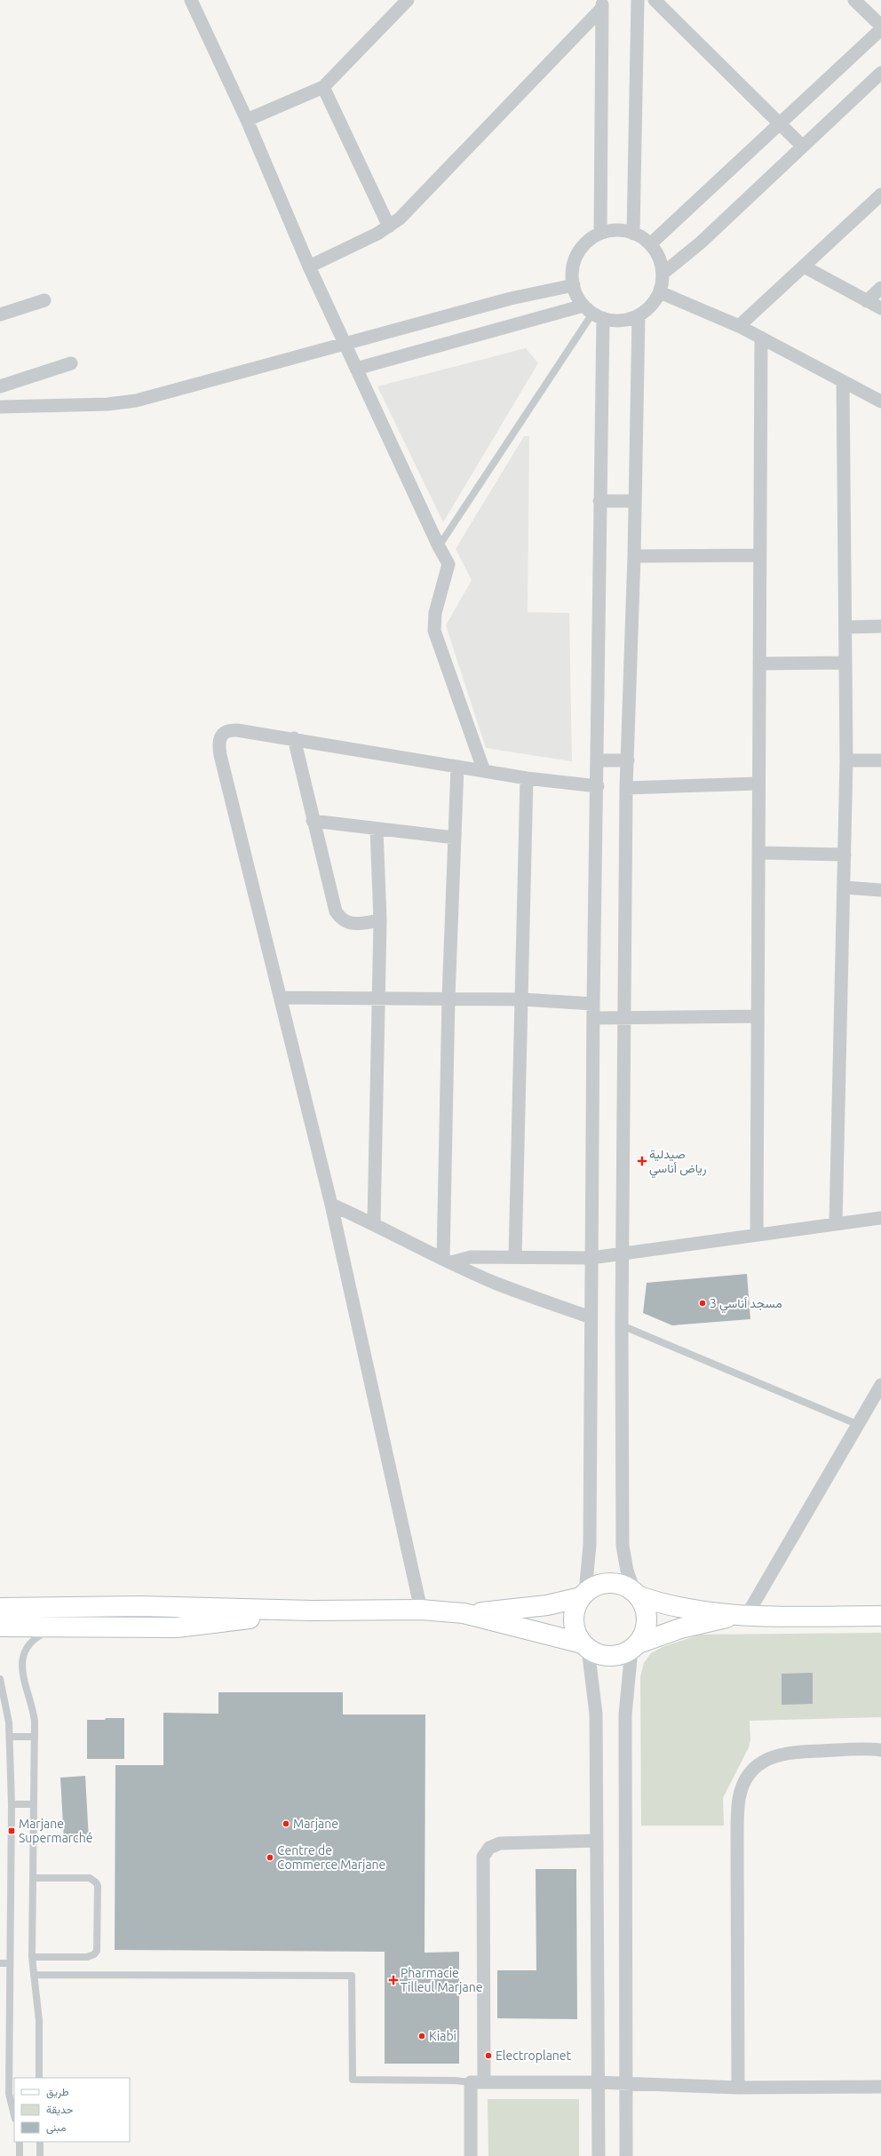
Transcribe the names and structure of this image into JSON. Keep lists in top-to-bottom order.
{
  "places": {
    "health": ["صيدلية رياض أناسي", "Pharmacie Tilleul Marjane"],
    "other": [
      "مسجد أناسي 3",
      "Marjane",
      "Centre de Commerce Marjane",
      "Kiabi",
      "Electroplanet"
    ],
    "transit": ["Marjane Supermarché"]
  },
  "legend": ["طريق", "حديقة", "مبنى"]
}
